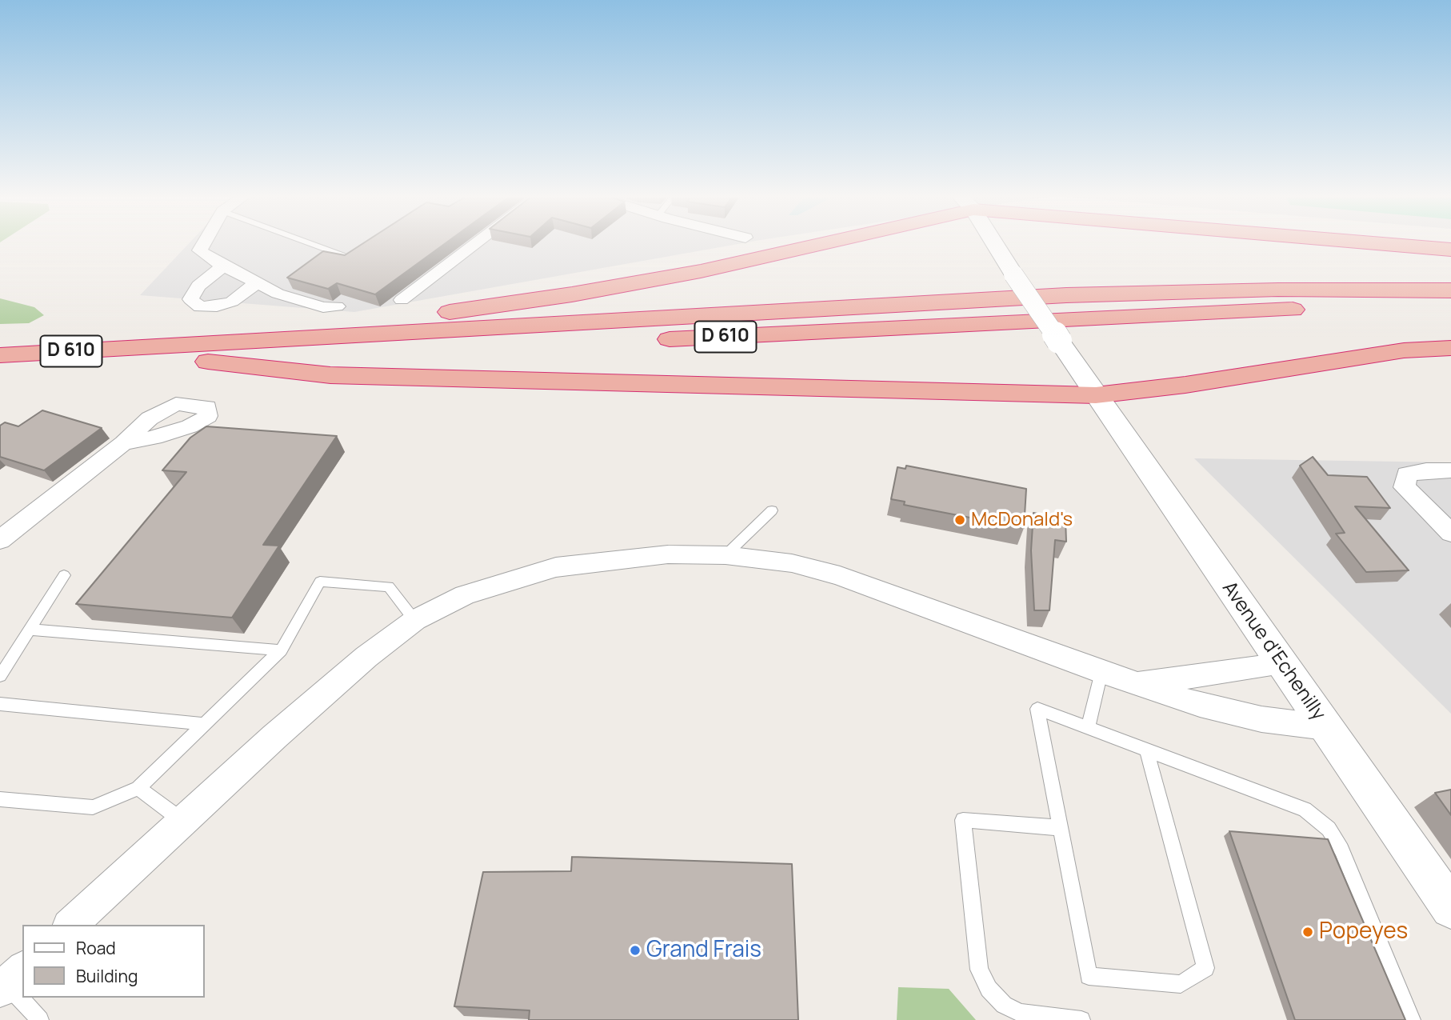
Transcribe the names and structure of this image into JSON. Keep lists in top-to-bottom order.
{
  "streets": {
    "highway": ["D 610"],
    "street": ["Avenue d'Echenilly"]
  },
  "places": ["McDonald's", "Popeyes", "Grand Frais"],
  "legend": ["Road", "Building"]
}
